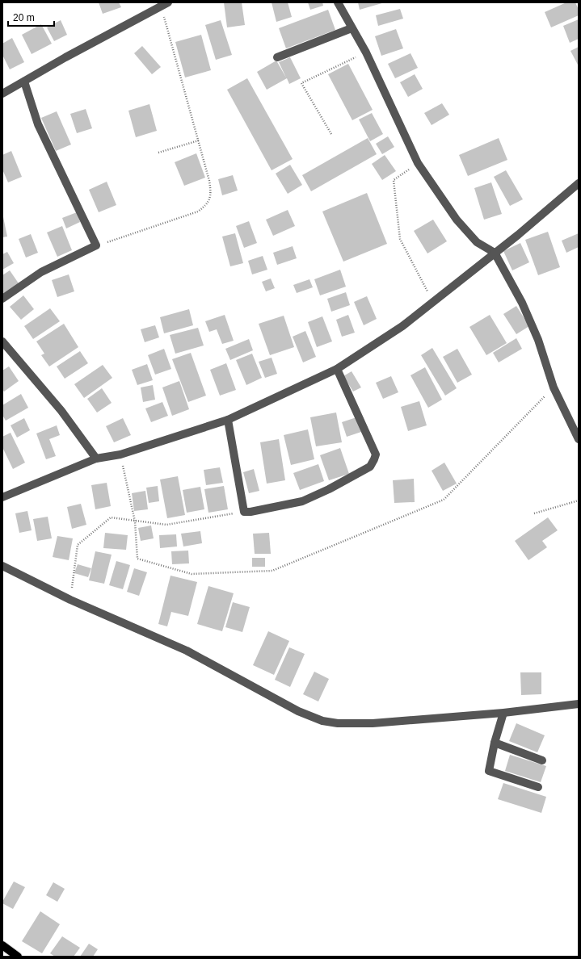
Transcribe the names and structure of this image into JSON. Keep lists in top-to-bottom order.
{
  "scale_bar": "20 m"
}
